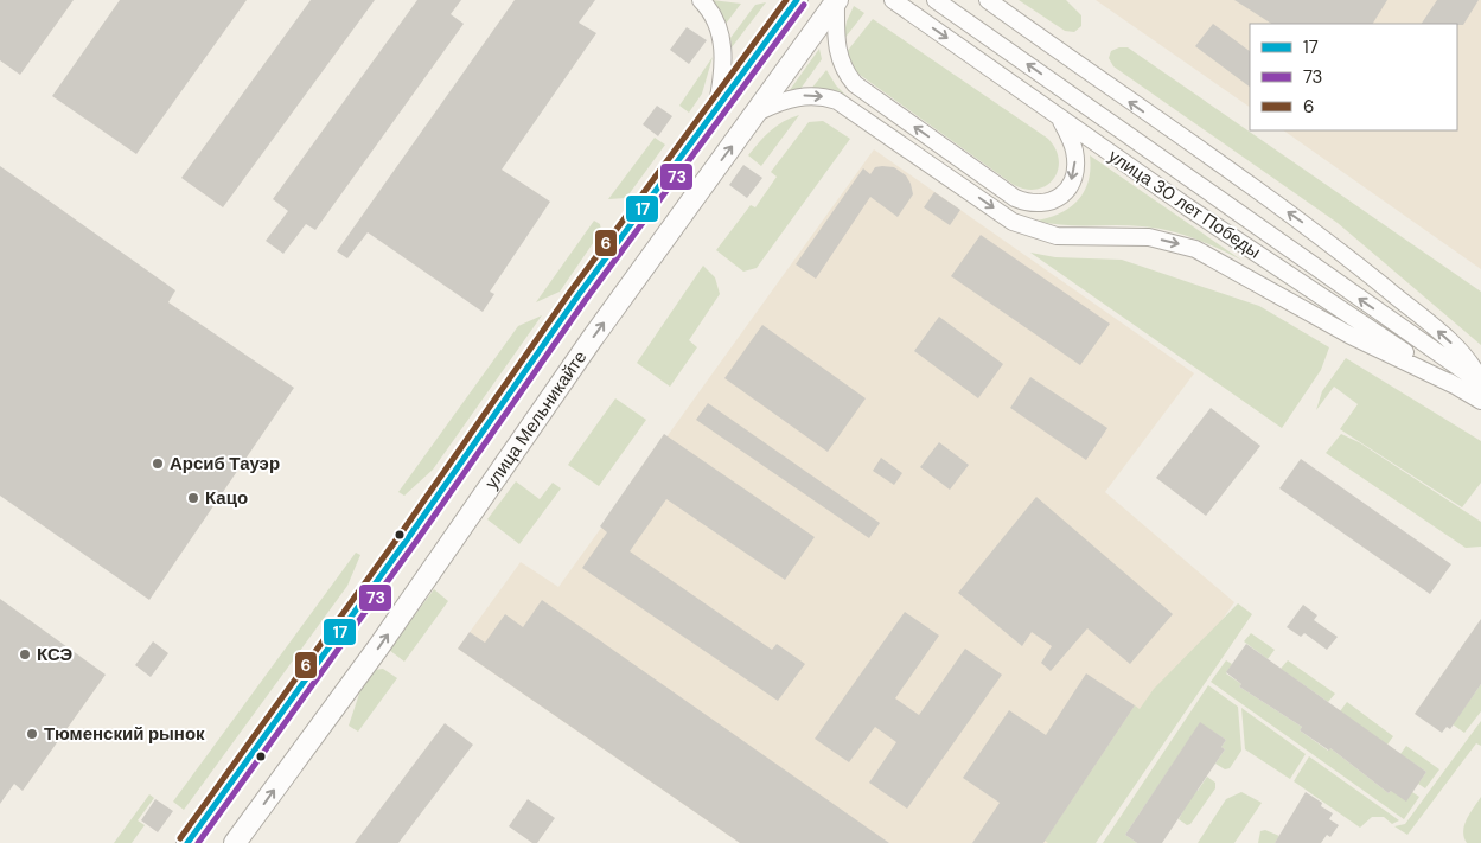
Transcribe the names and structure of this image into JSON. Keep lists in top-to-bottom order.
{
  "streets": {
    "main road": ["улица Мельникайте"],
    "street": ["улица 30 лет Победы"]
  },
  "places": [
    "Арсиб Тауэр",
    "Кацо",
    "КСЭ",
    "Тюменский рынок"
  ],
  "lines": ["transit line 17", "transit line 6", "transit line 73"],
  "legend": ["17", "73", "6"]
}
